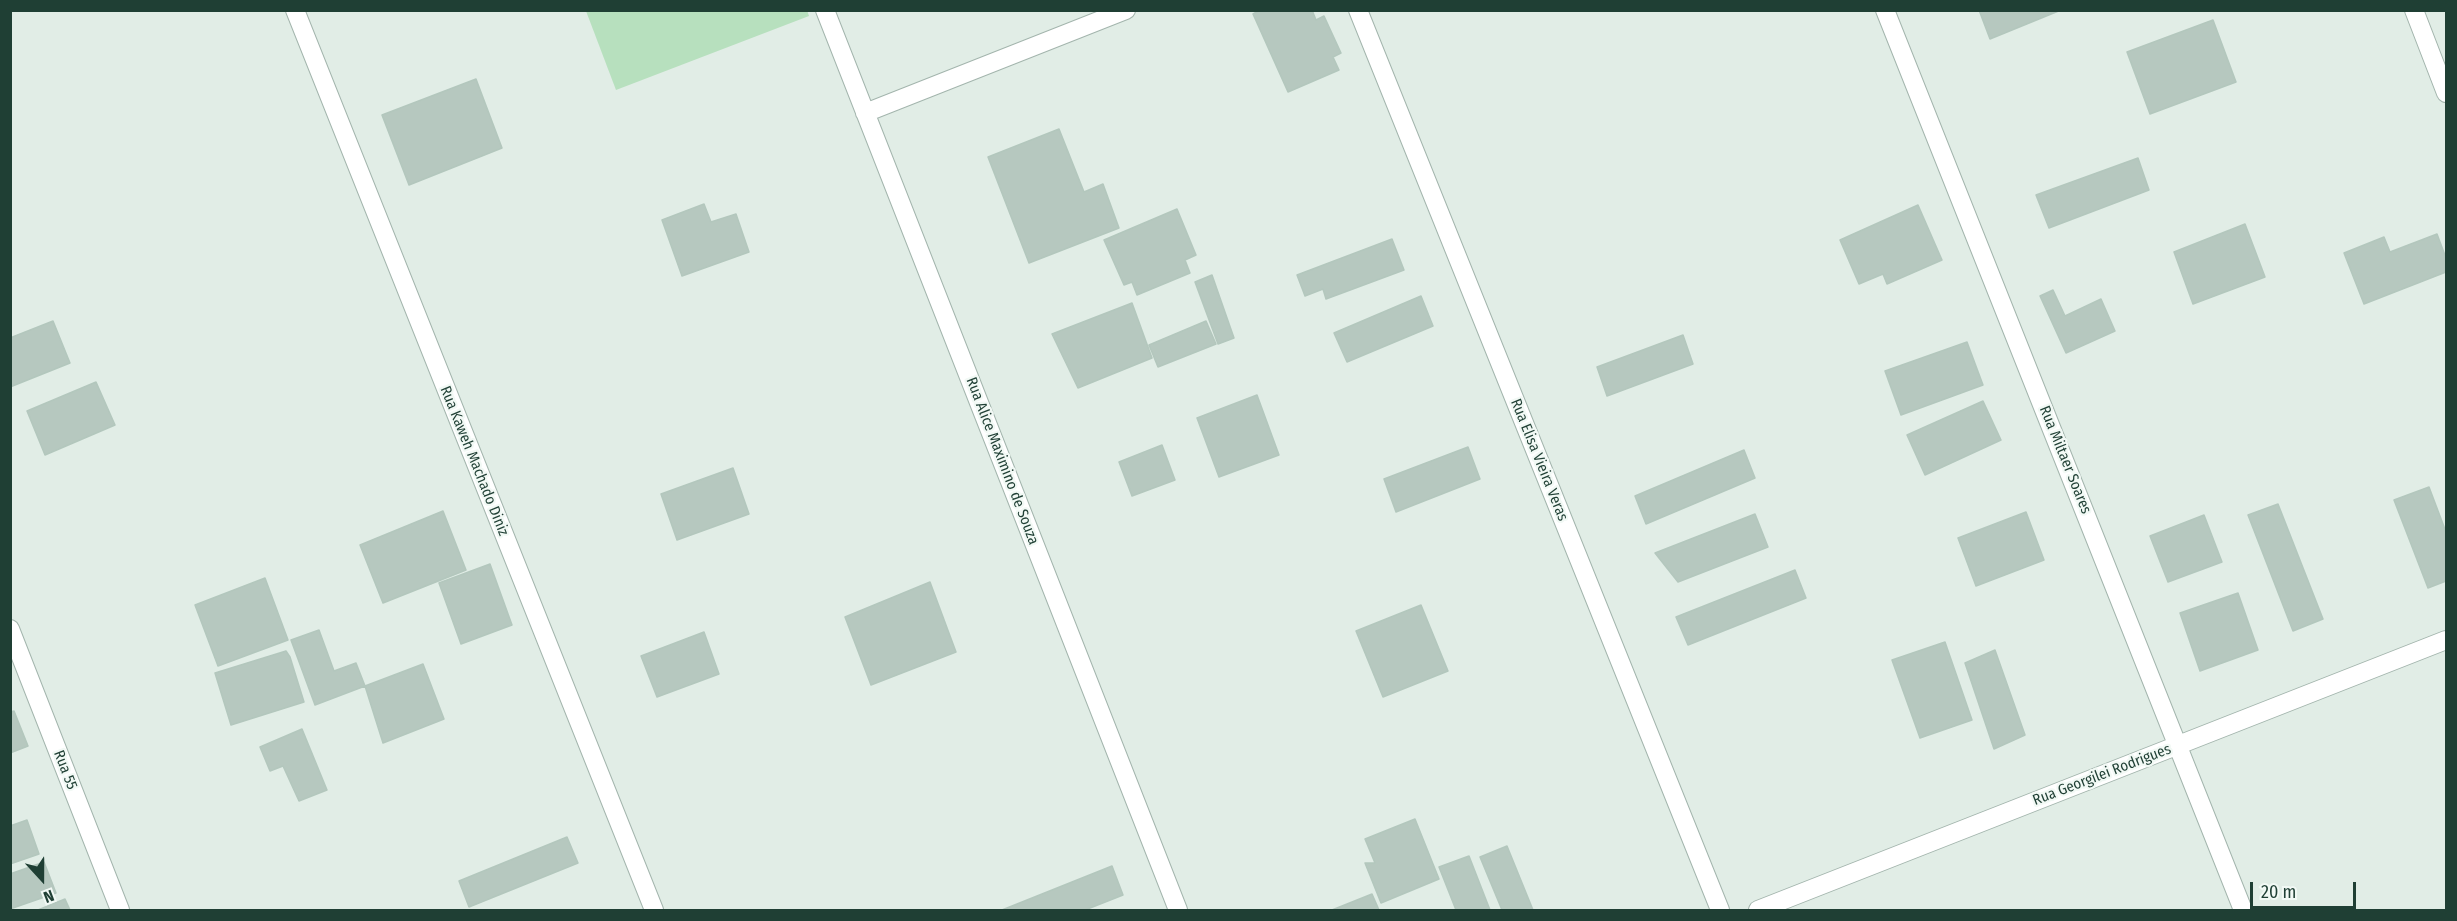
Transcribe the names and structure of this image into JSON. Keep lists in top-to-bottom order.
{
  "streets": {
    "street": [
      "Rua Elisa Vieira Veras",
      "Rua Miltaer Soares",
      "Rua Kaweh Machado Diniz",
      "Rua Alice Maximino de Souza",
      "Rua 55",
      "Rua Georgilei Rodrigues"
    ]
  },
  "crossings": [
    ["Rua Miltaer Soares", "Rua Georgilei Rodrigues"]
  ],
  "scale_bar": "20 m",
  "north": "bottom"
}
